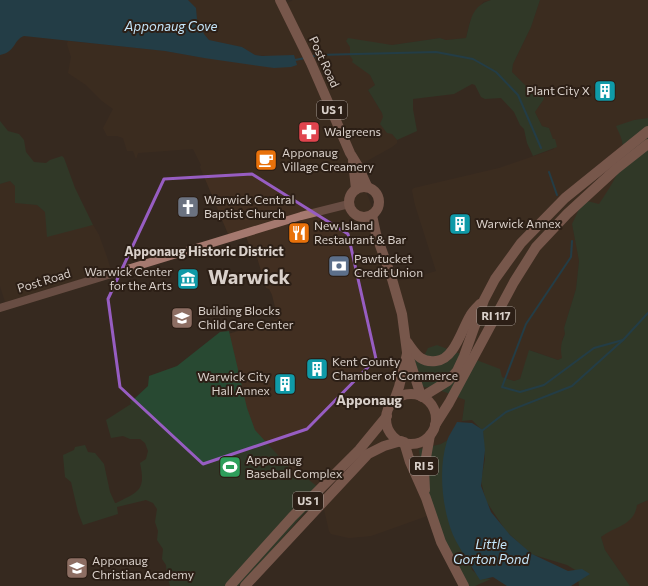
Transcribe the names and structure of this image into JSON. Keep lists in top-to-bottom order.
{
  "streets": {
    "main road": [
      "Post Road",
      "US 1",
      "RI 117",
      "RI 5"
    ]
  },
  "crossings": [
    ["Post Road", "US 1"],
    ["US 1", "RI 117"],
    ["US 1", "RI 5"],
    ["RI 117", "RI 5"]
  ],
  "districts": ["Apponaug Historic District", "Warwick", "Apponaug"],
  "water": ["Apponaug Cove", "Little Gorton Pond"],
  "places": {
    "building": [
      "Plant City X",
      "Warwick Annex",
      "Kent County Chamber of Commerce",
      "Warwick City Hall Annex"
    ],
    "pharmacy": ["Walgreens"],
    "cafe": ["Apponaug Village Creamery"],
    "church": ["Warwick Central Baptist Church"],
    "restaurant": ["New Island Restaurant & Bar"],
    "bank": ["Pawtucket Credit Union"],
    "museum": ["Warwick Center for the Arts"],
    "school or university": ["Building Blocks Child Care Center", "Apponaug Christian Academy"],
    "sports": ["Apponaug Baseball Complex"]
  }
}
